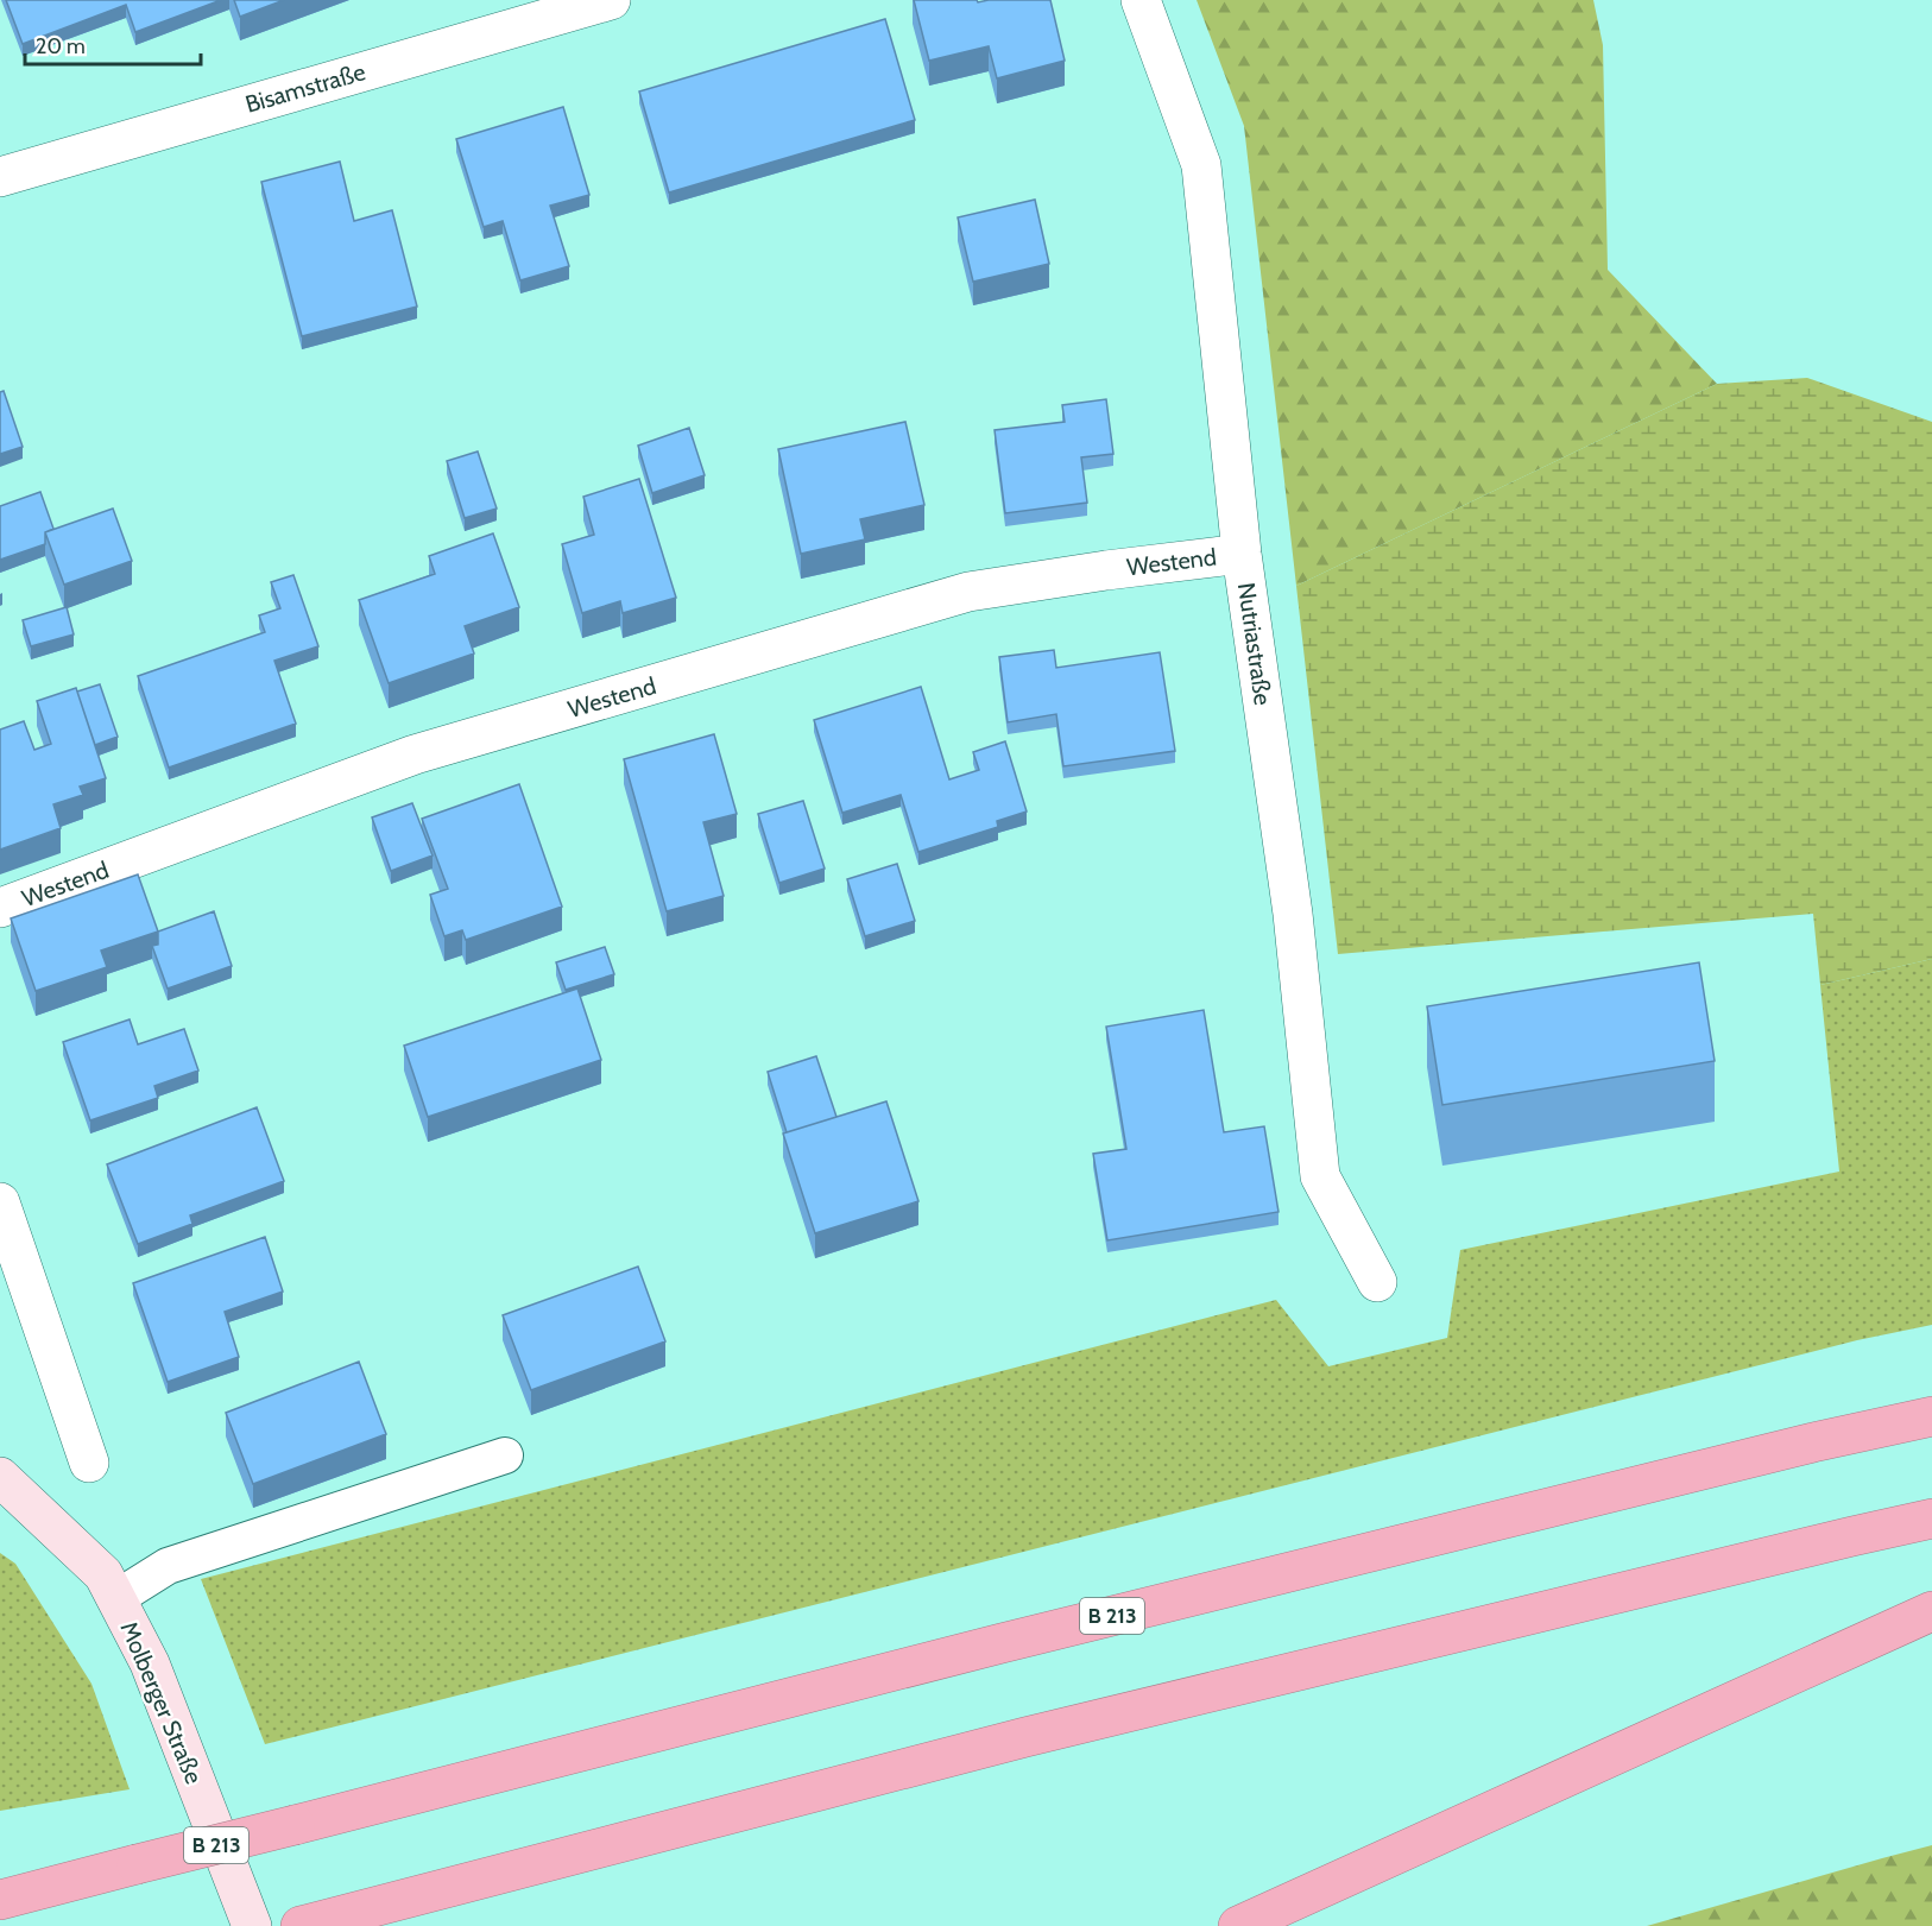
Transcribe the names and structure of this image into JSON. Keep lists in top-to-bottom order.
{
  "streets": {
    "highway": ["B 213"],
    "main road": ["Molberger Straße"],
    "street": ["Bisamstraße", "Westend", "Nutriastraße"]
  },
  "crossings": [
    ["Westend", "Nutriastraße"]
  ],
  "scale_bar": "20 m"
}
